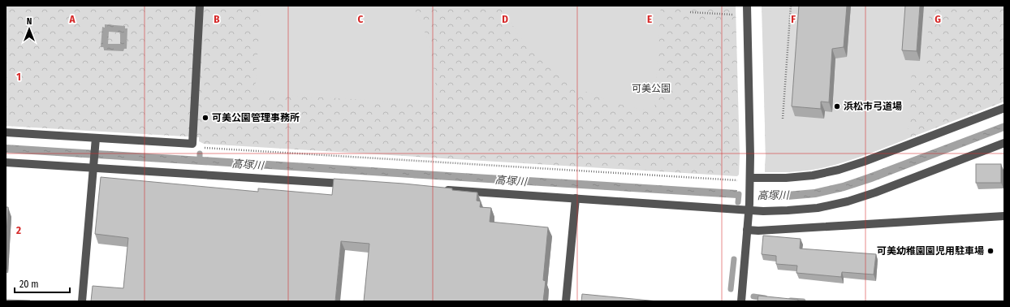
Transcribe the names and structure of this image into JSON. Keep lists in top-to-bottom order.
{
  "water": ["高塚川"],
  "parks": ["可美公園"],
  "places": ["浜松市弓道場", "可美公園管理事務所", "可美幼稚園園児用駐車場"],
  "scale_bar": "20 m",
  "north": "top",
  "grid": {
    "columns": [
      "A",
      "B",
      "C",
      "D",
      "E",
      "F",
      "G"
    ],
    "rows": ["1", "2"]
  }
}
